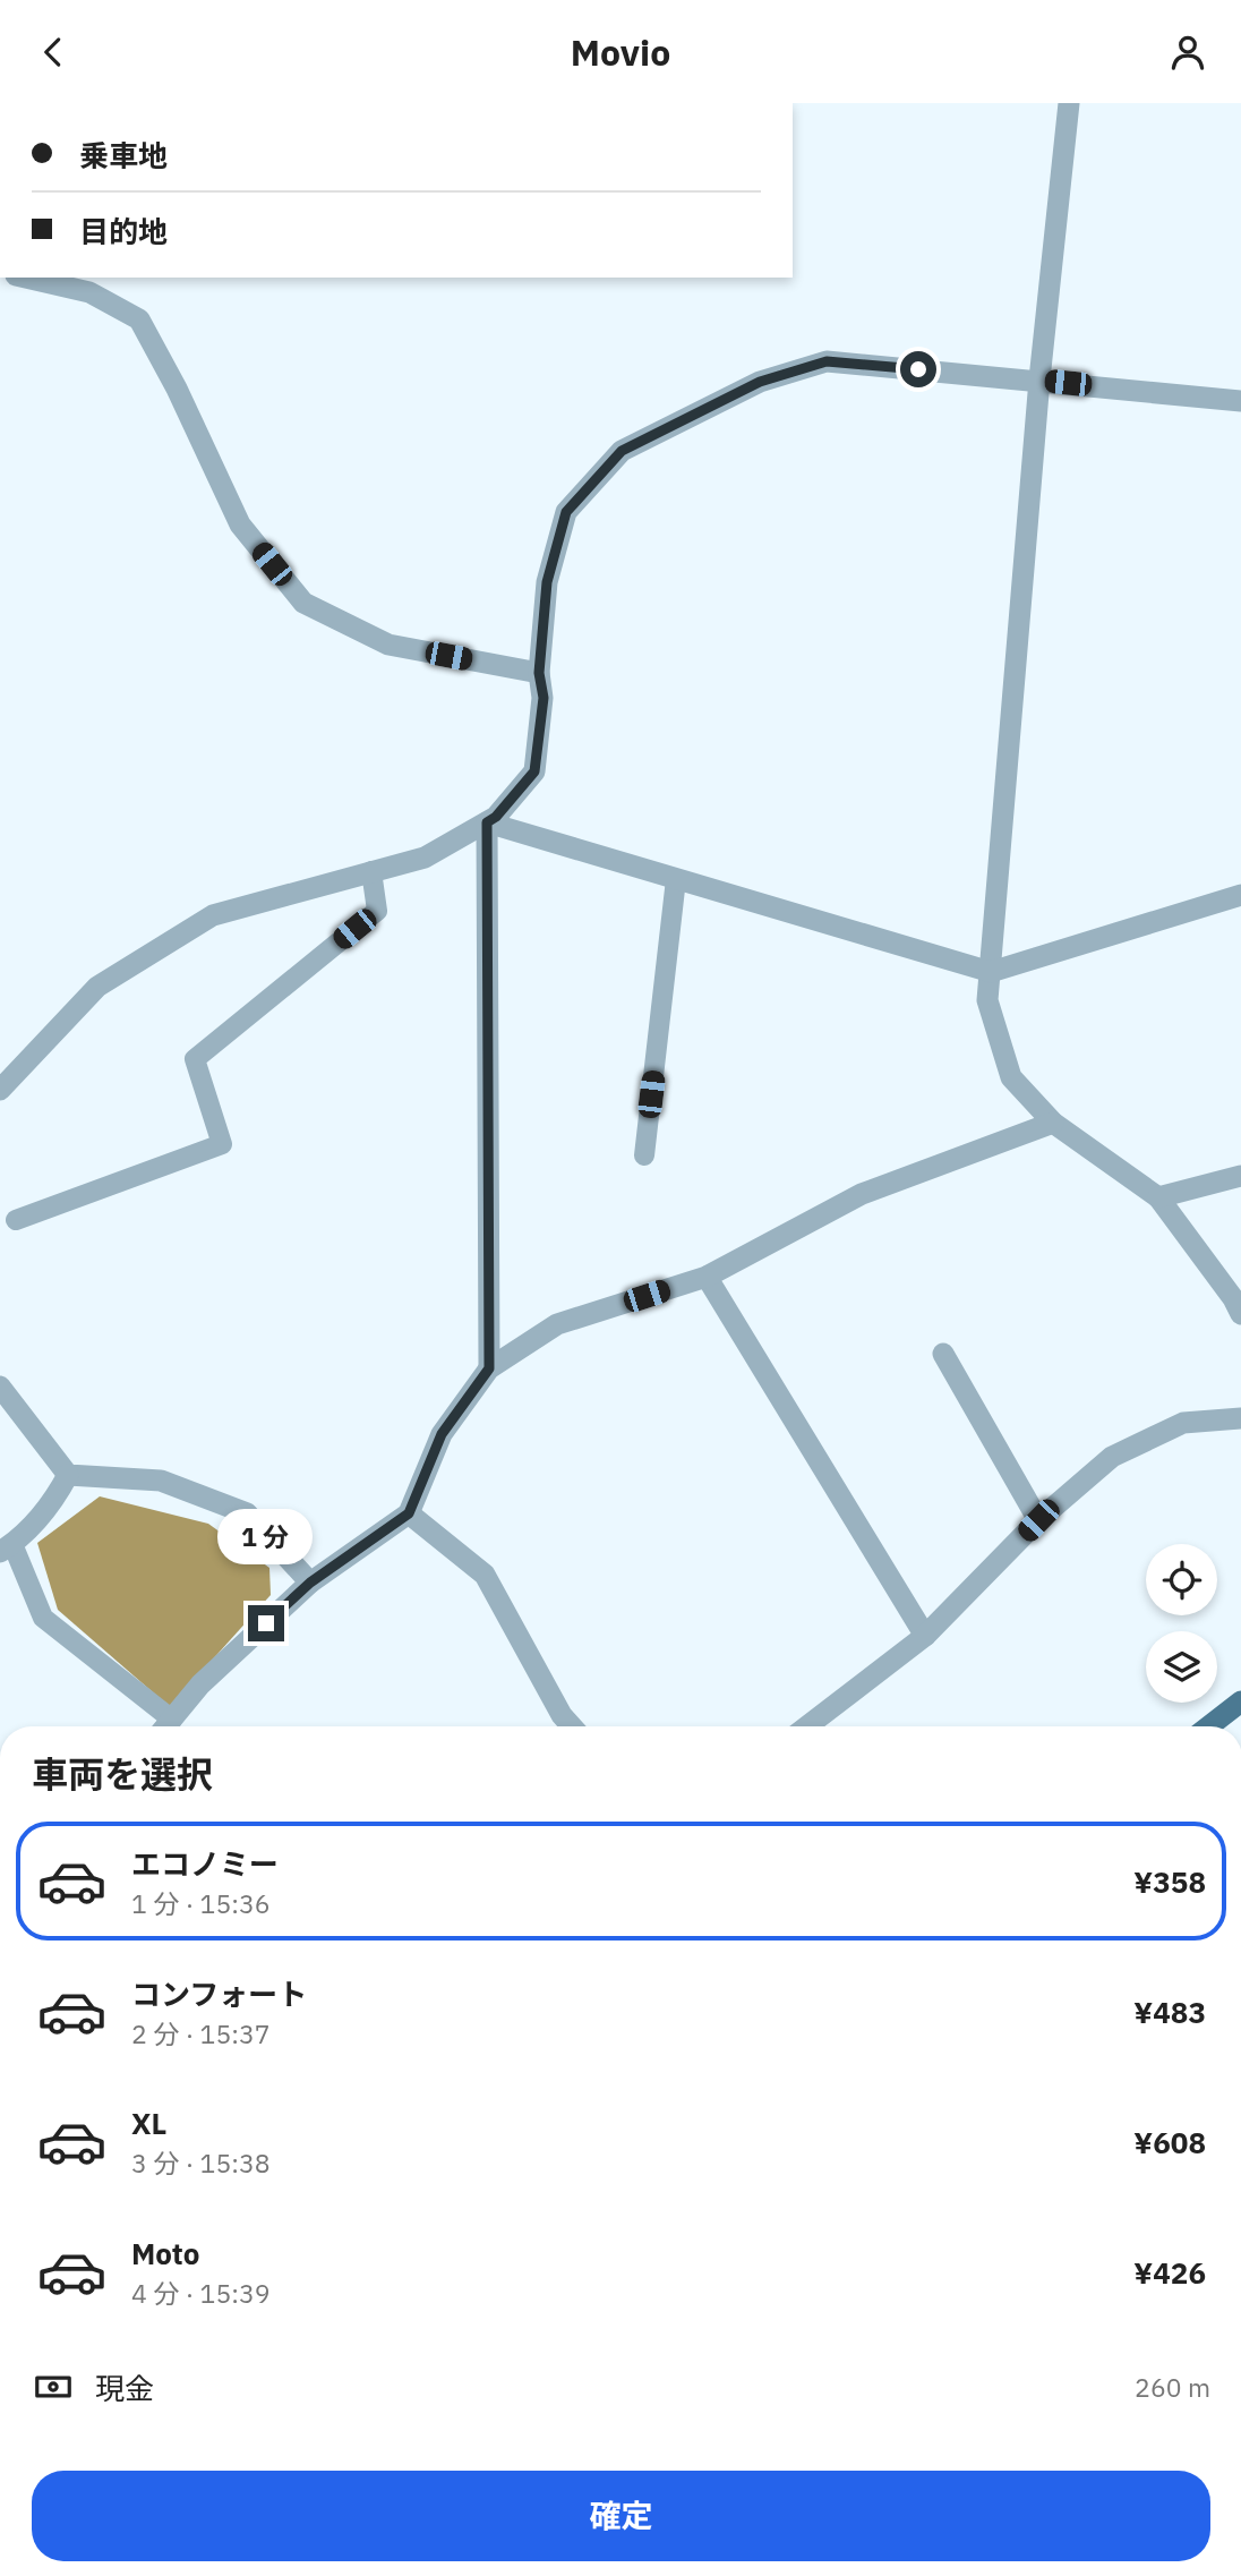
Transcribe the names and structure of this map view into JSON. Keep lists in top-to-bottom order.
{
  "page": {
    "header": "Movio",
    "banner": ["乗車地", "目的地"],
    "bubble": "1 分",
    "heading": "車両を選択",
    "list": [
      {
        "name": "エコノミー",
        "note": "1 分 · 15:36",
        "value": "¥358"
      },
      {
        "name": "コンフォート",
        "note": "2 分 · 15:37",
        "value": "¥483"
      },
      {
        "name": "XL",
        "note": "3 分 · 15:38",
        "value": "¥608"
      },
      {
        "name": "Moto",
        "note": "4 分 · 15:39",
        "value": "¥426"
      }
    ],
    "pay": ["現金", "260 m"],
    "buttons": "確定"
  }
}
